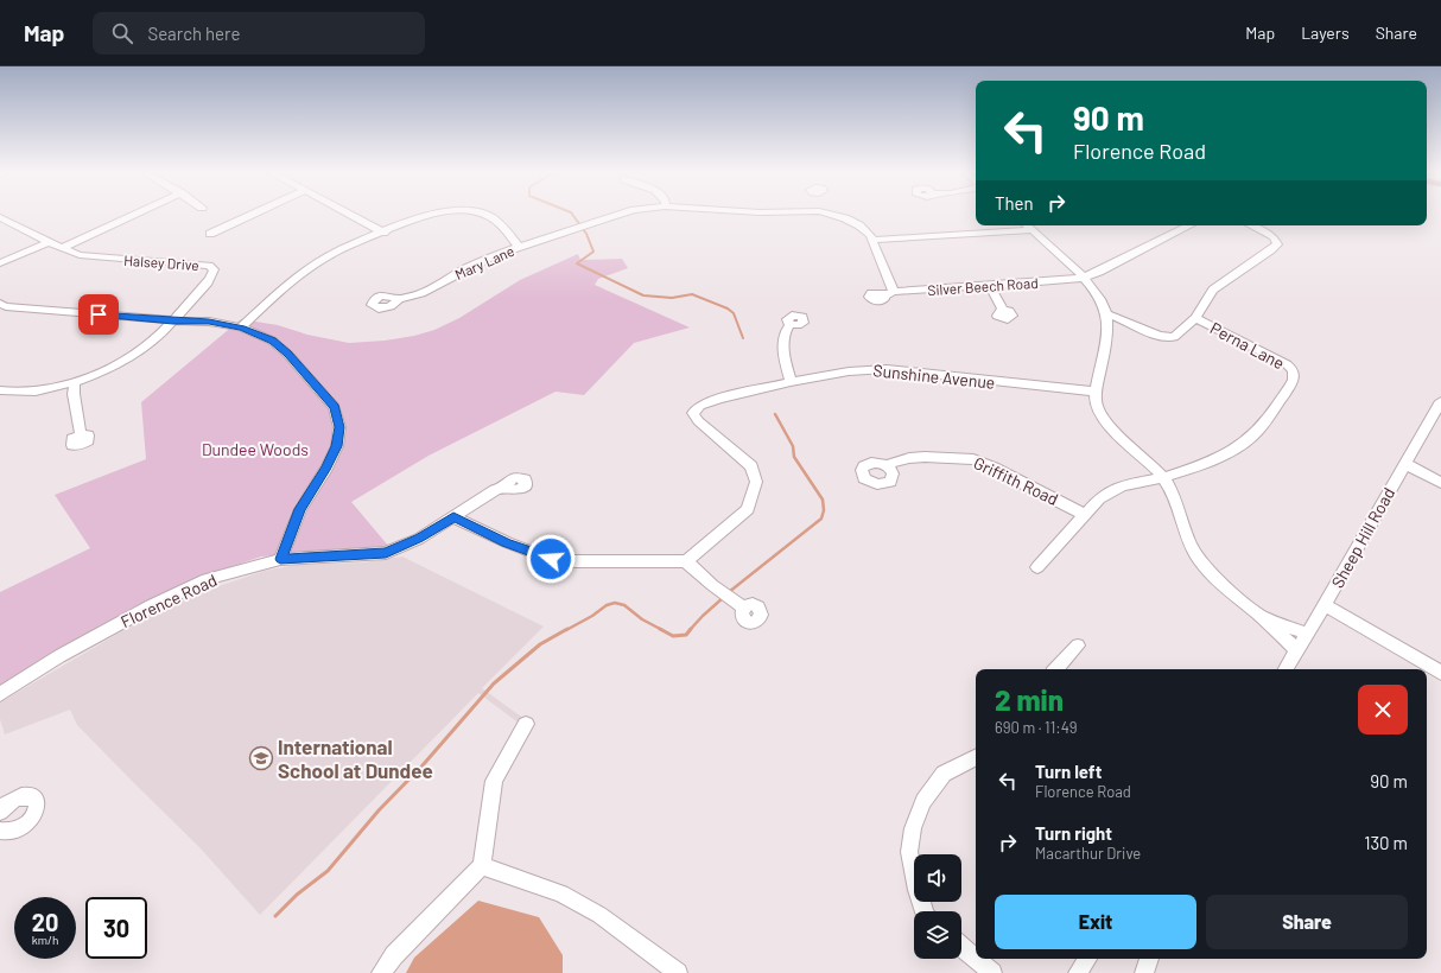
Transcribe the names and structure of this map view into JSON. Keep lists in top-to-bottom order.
{
  "streets": {
    "street": [
      "Halsey Drive",
      "Mary Lane",
      "Silver Beech Road",
      "Perna Lane",
      "Sunshine Avenue",
      "Griffith Road",
      "Sheep Hill Road",
      "Florence Road"
    ]
  },
  "crossings": [
    ["Mary Lane", "Silver Beech Road"]
  ],
  "parks": ["Dundee Woods"],
  "places": {
    "school or university": ["International School at Dundee"]
  },
  "page": {
    "header": "Map",
    "search": "Search here",
    "nav": ["Map", "Layers", "Share"],
    "turn": ["90 m", "Florence Road"],
    "then": "Then",
    "heading": ["2 min", "690 m · 11:49"],
    "list": [
      {
        "name": "Turn left",
        "note": "Florence Road",
        "value": "90 m"
      },
      {
        "name": "Turn right",
        "note": "Macarthur Drive",
        "value": "130 m"
      }
    ],
    "buttons": ["Exit", "Share"],
    "speed": "20 km/h",
    "limit": "30"
  }
}
